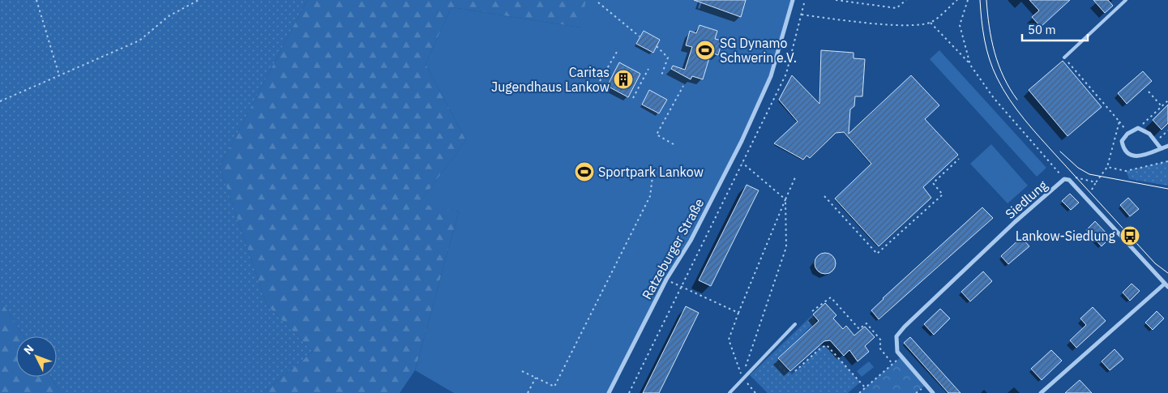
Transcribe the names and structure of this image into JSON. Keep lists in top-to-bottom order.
{
  "streets": {
    "street": ["Siedlung", "Ratzeburger Straße"]
  },
  "places": {
    "sports": ["SG Dynamo Schwerin e.V.", "Sportpark Lankow"],
    "building": ["Caritas Jugendhaus Lankow"],
    "bus stop": ["Lankow-Siedlung"]
  },
  "scale_bar": "50 m",
  "north": "top left"
}
